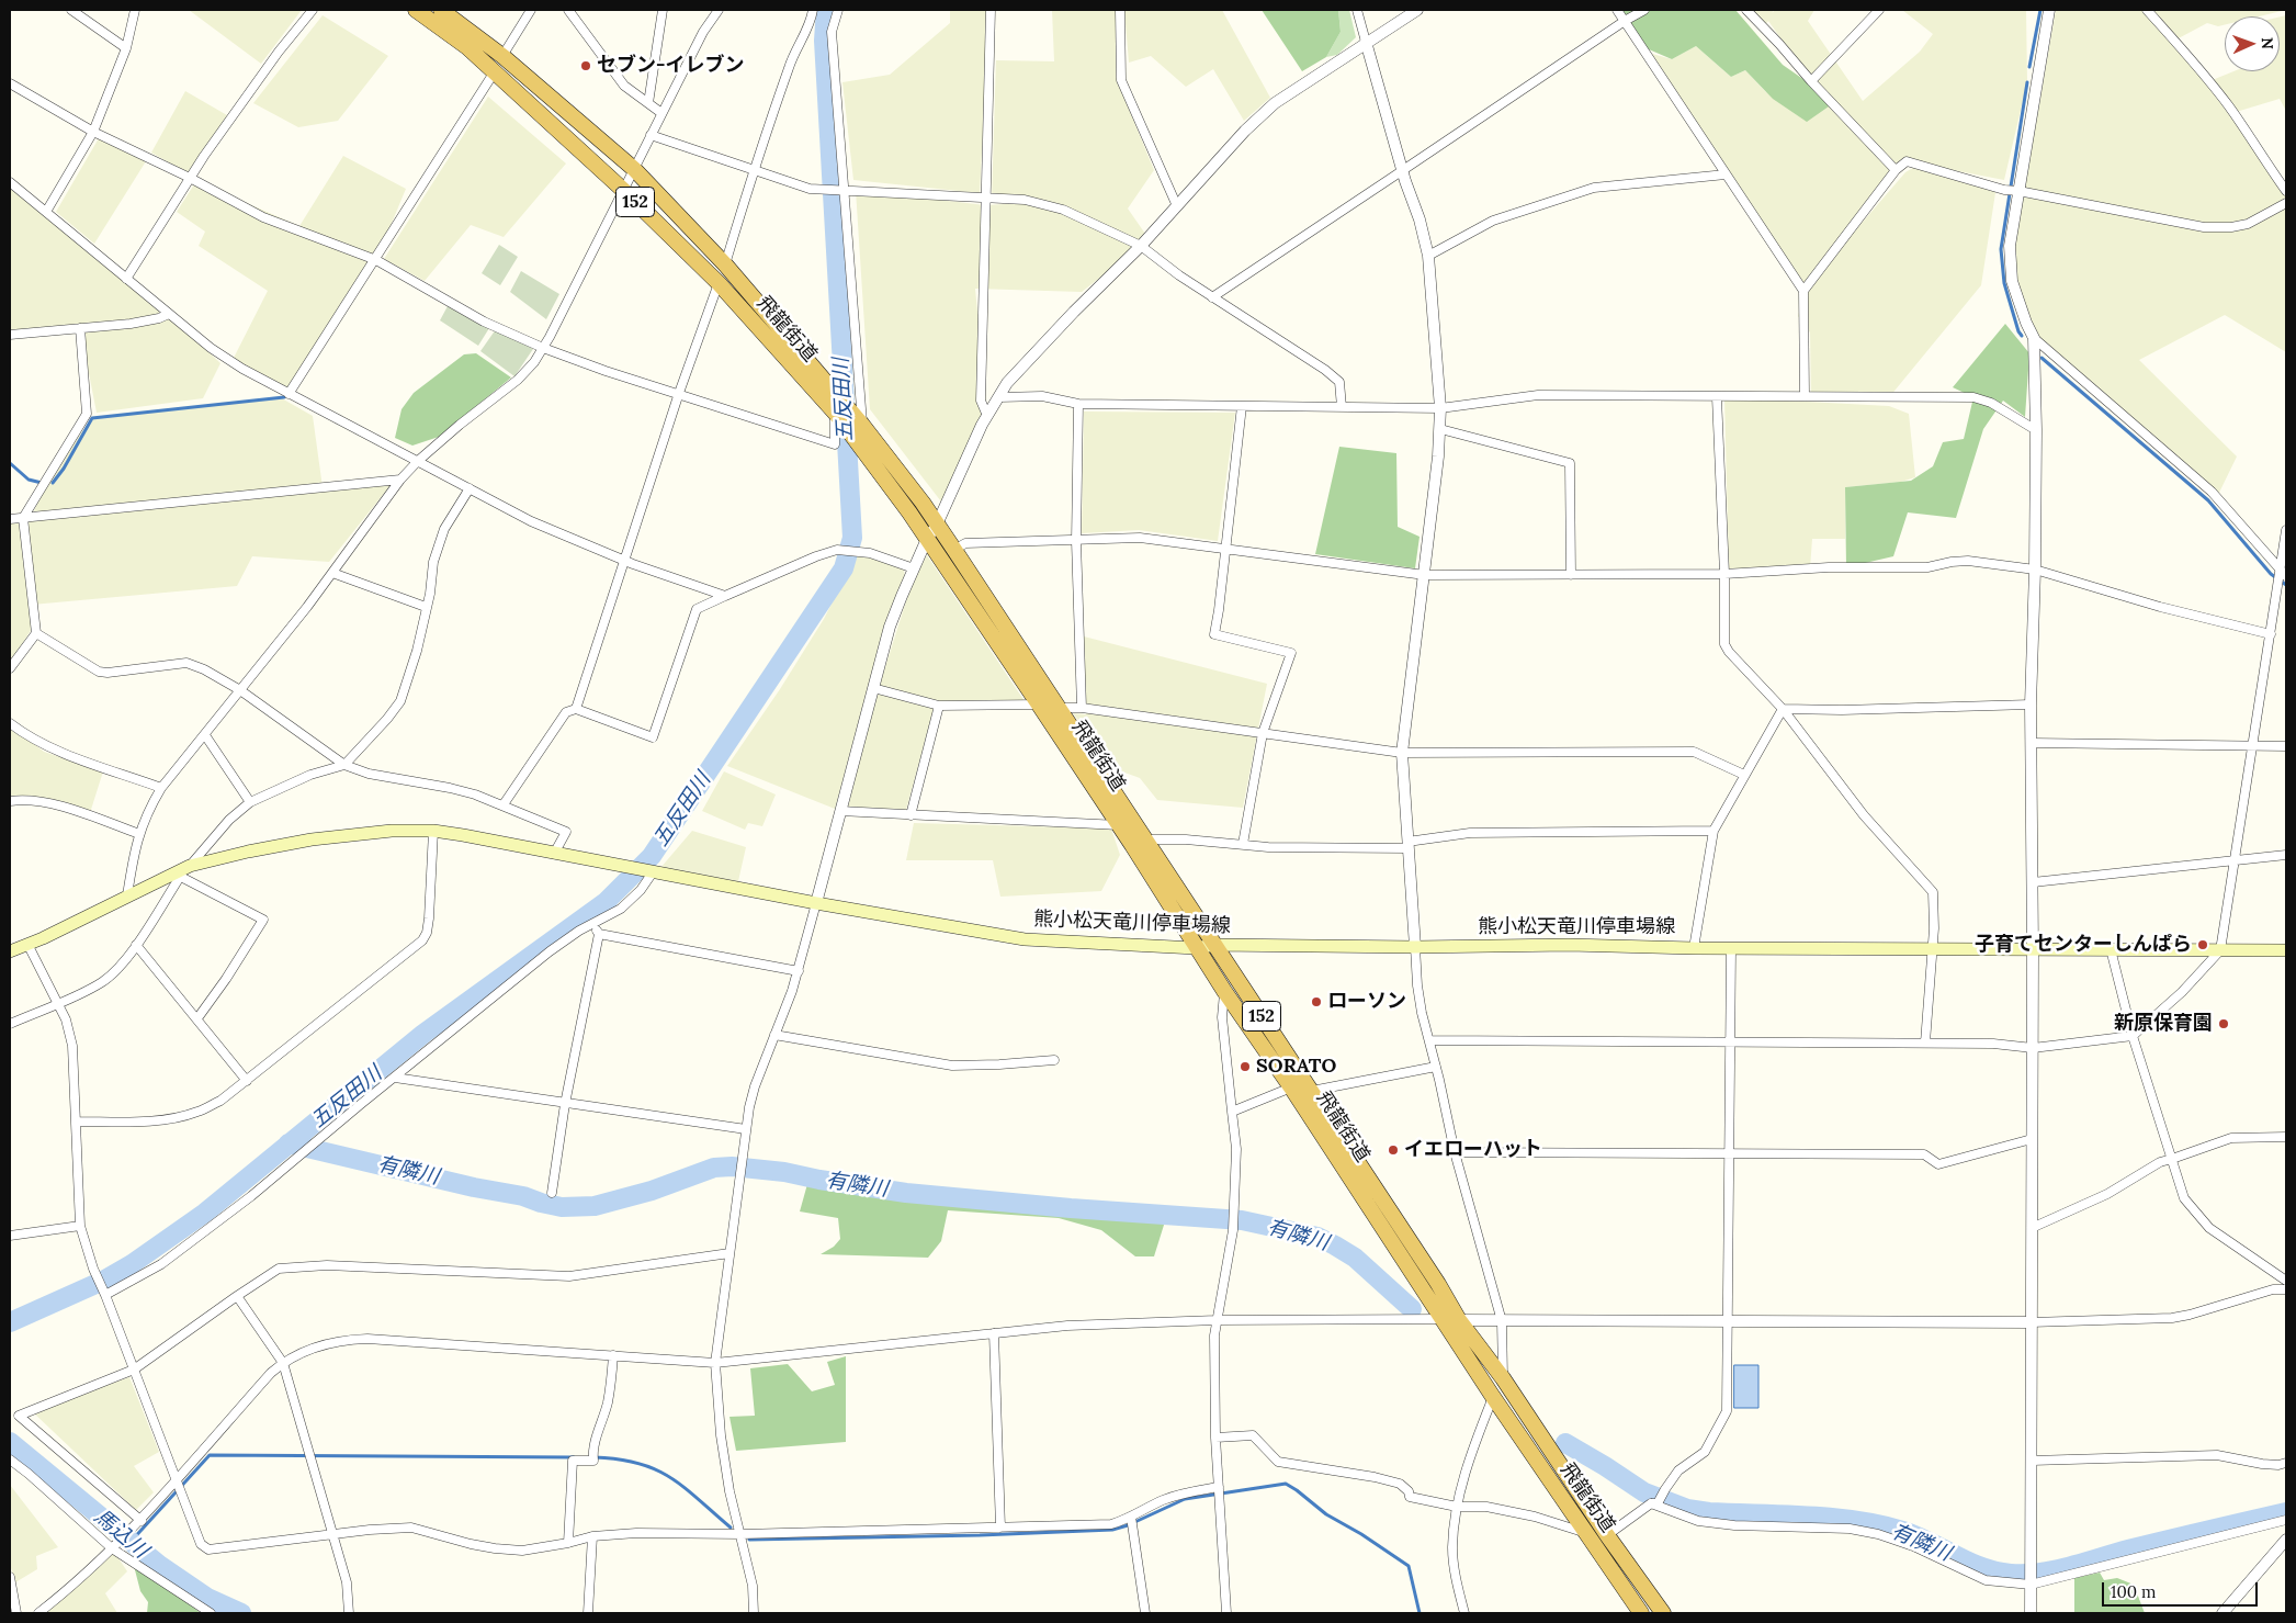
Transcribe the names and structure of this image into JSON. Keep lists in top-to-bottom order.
{
  "streets": {
    "highway": ["152", "飛龍街道"],
    "main road": ["熊小松天竜川停車場線"]
  },
  "crossings": [
    ["飛龍街道", "熊小松天竜川停車場線"]
  ],
  "water": ["五反田川", "有隣川", "馬込川"],
  "places": [
    "セブン-イレブン",
    "子育てセンターしんぱら",
    "ローソン",
    "新原保育園",
    "SORATO",
    "イエローハット"
  ],
  "scale_bar": "100 m",
  "north": "right"
}
